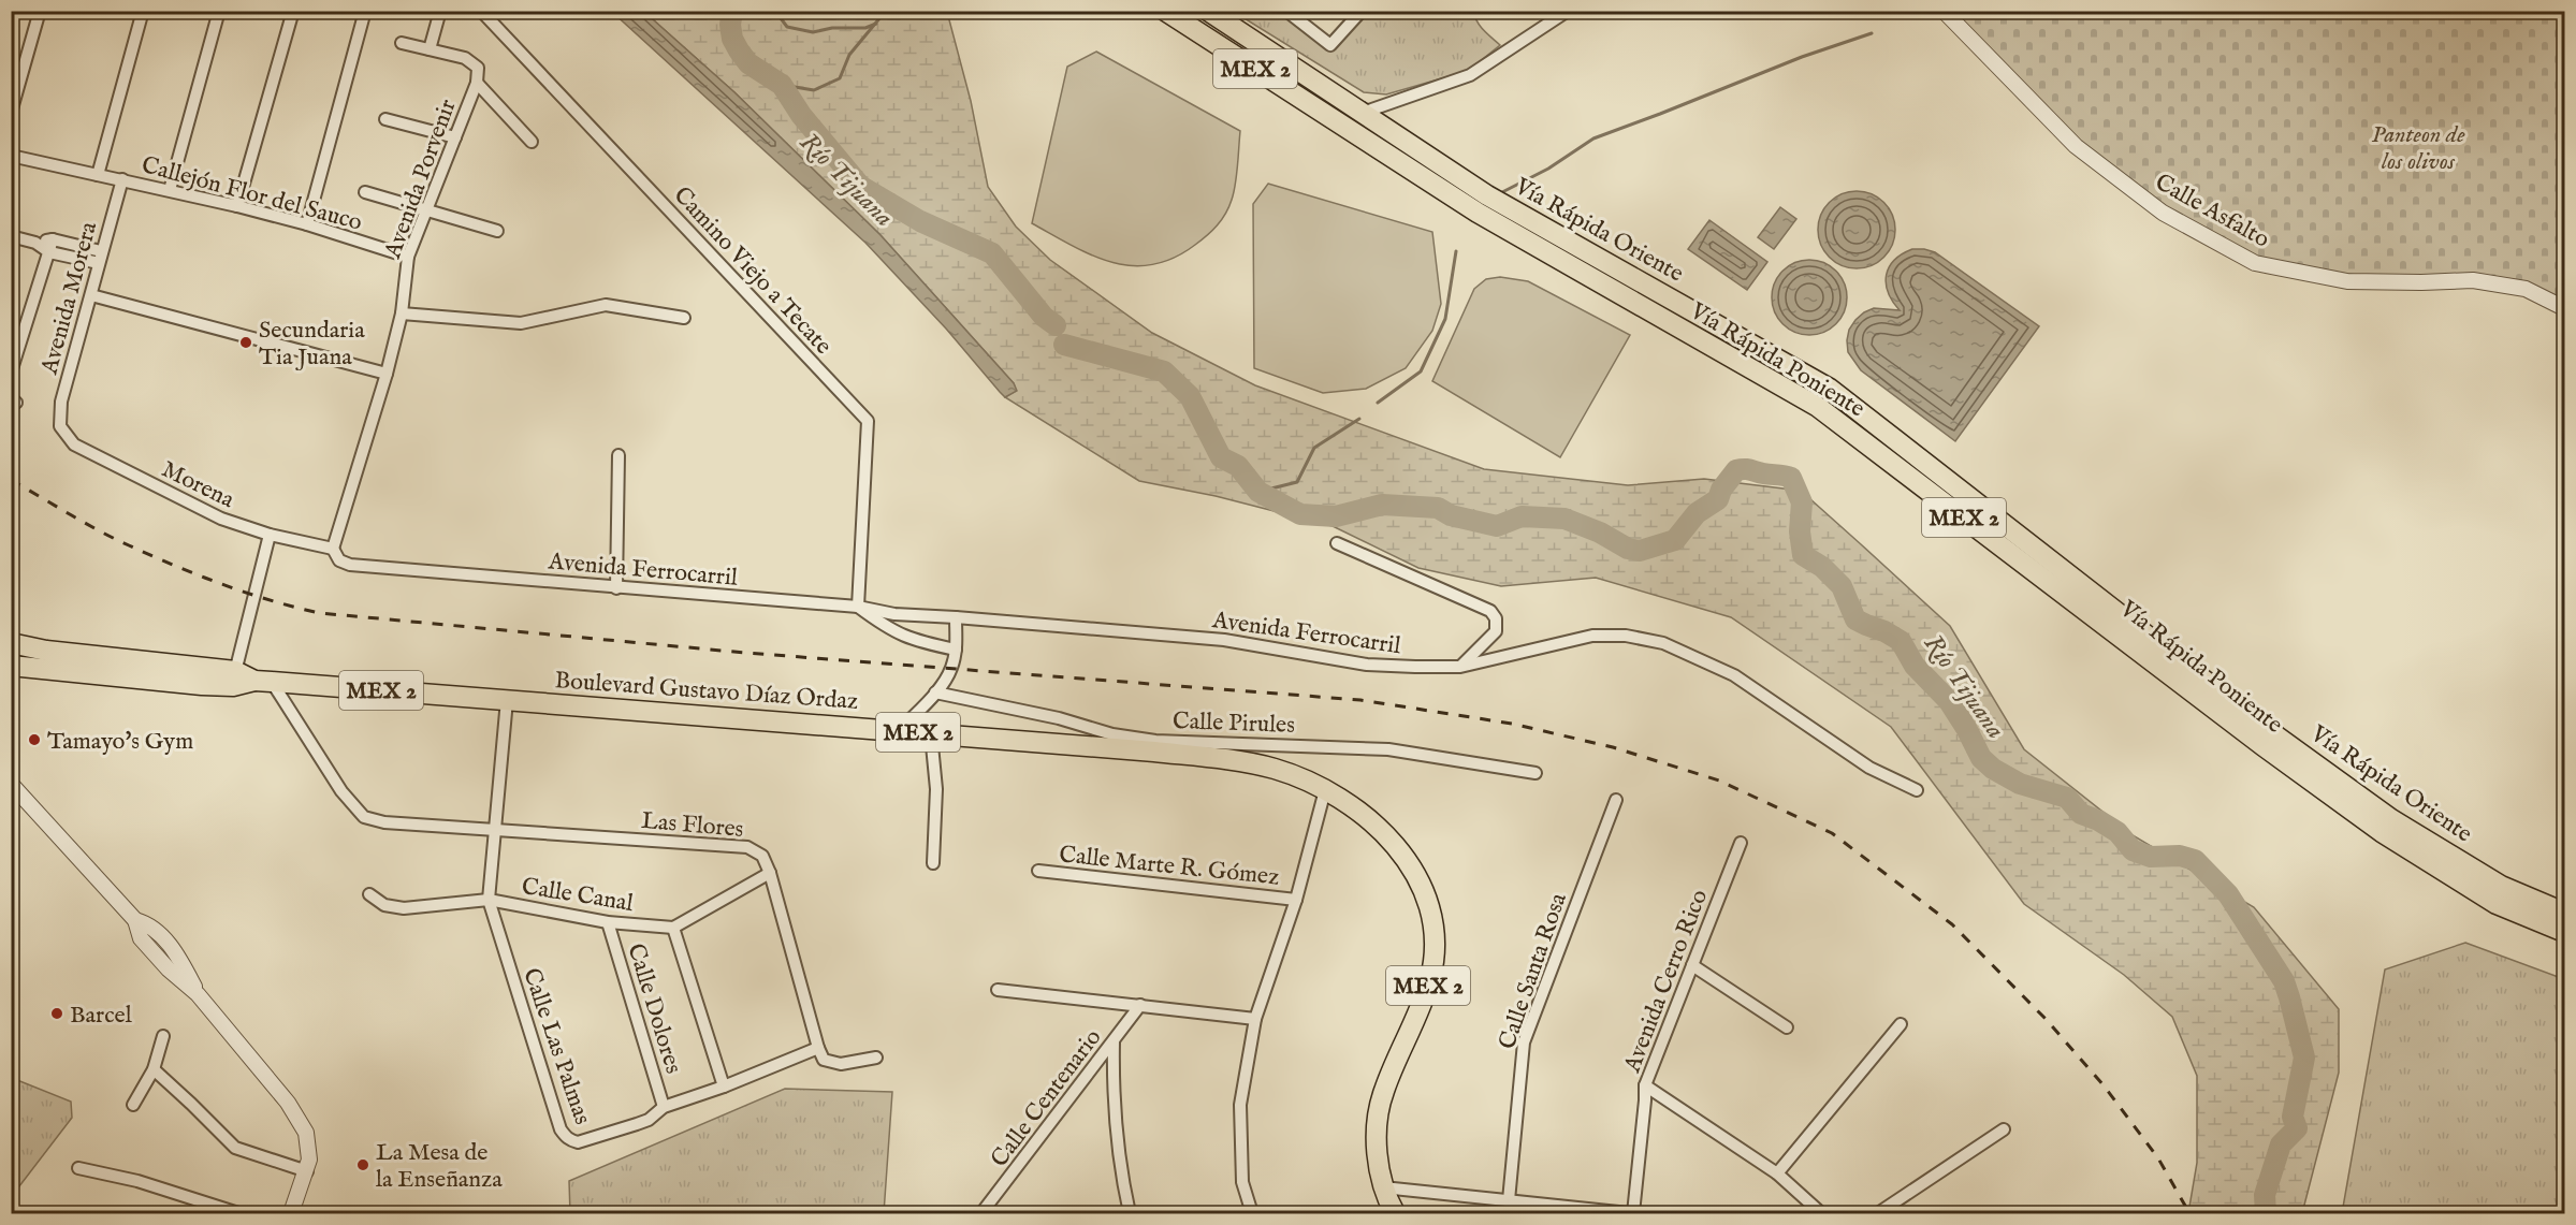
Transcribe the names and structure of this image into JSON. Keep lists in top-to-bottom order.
{
  "streets": {
    "main road": [
      "MEX 2",
      "Vía Rápida Oriente",
      "Vía Rápida Poniente",
      "Boulevard Gustavo Díaz Ordaz"
    ],
    "street": [
      "Avenida Porvenir",
      "Callejón Flor del Sauco",
      "Calle Asfalto",
      "Camino Viejo a Tecate",
      "Avenida Morera",
      "Morena",
      "Avenida Ferrocarril",
      "Calle Pirules",
      "Las Flores",
      "Calle Marte R. Gómez",
      "Calle Canal",
      "Calle Santa Rosa",
      "Avenida Cerro Rico",
      "Calle Dolores",
      "Calle Las Palmas",
      "Calle Centenario"
    ]
  },
  "crossings": [
    ["Avenida Porvenir", "Callejón Flor del Sauco"],
    ["Avenida Porvenir", "Morena"],
    ["Avenida Porvenir", "Avenida Ferrocarril"],
    ["Callejón Flor del Sauco", "Avenida Morera"],
    ["Camino Viejo a Tecate", "Avenida Ferrocarril"],
    ["Avenida Morera", "Morena"],
    ["Morena", "Avenida Ferrocarril"],
    ["Boulevard Gustavo Díaz Ordaz", "Calle Pirules"],
    ["Boulevard Gustavo Díaz Ordaz", "Las Flores"],
    ["Boulevard Gustavo Díaz Ordaz", "Calle Las Palmas"],
    ["Las Flores", "Calle Las Palmas"],
    ["Calle Canal", "Calle Dolores"],
    ["Calle Canal", "Calle Las Palmas"],
    ["Calle Dolores", "Calle Las Palmas"]
  ],
  "water": ["Río Tijuana"],
  "parks": ["Panteon de los olivos"],
  "places": [
    "Secundaria Tia Juana",
    "Tamayo's Gym",
    "Barcel",
    "La Mesa de la Enseñanza"
  ]
}
